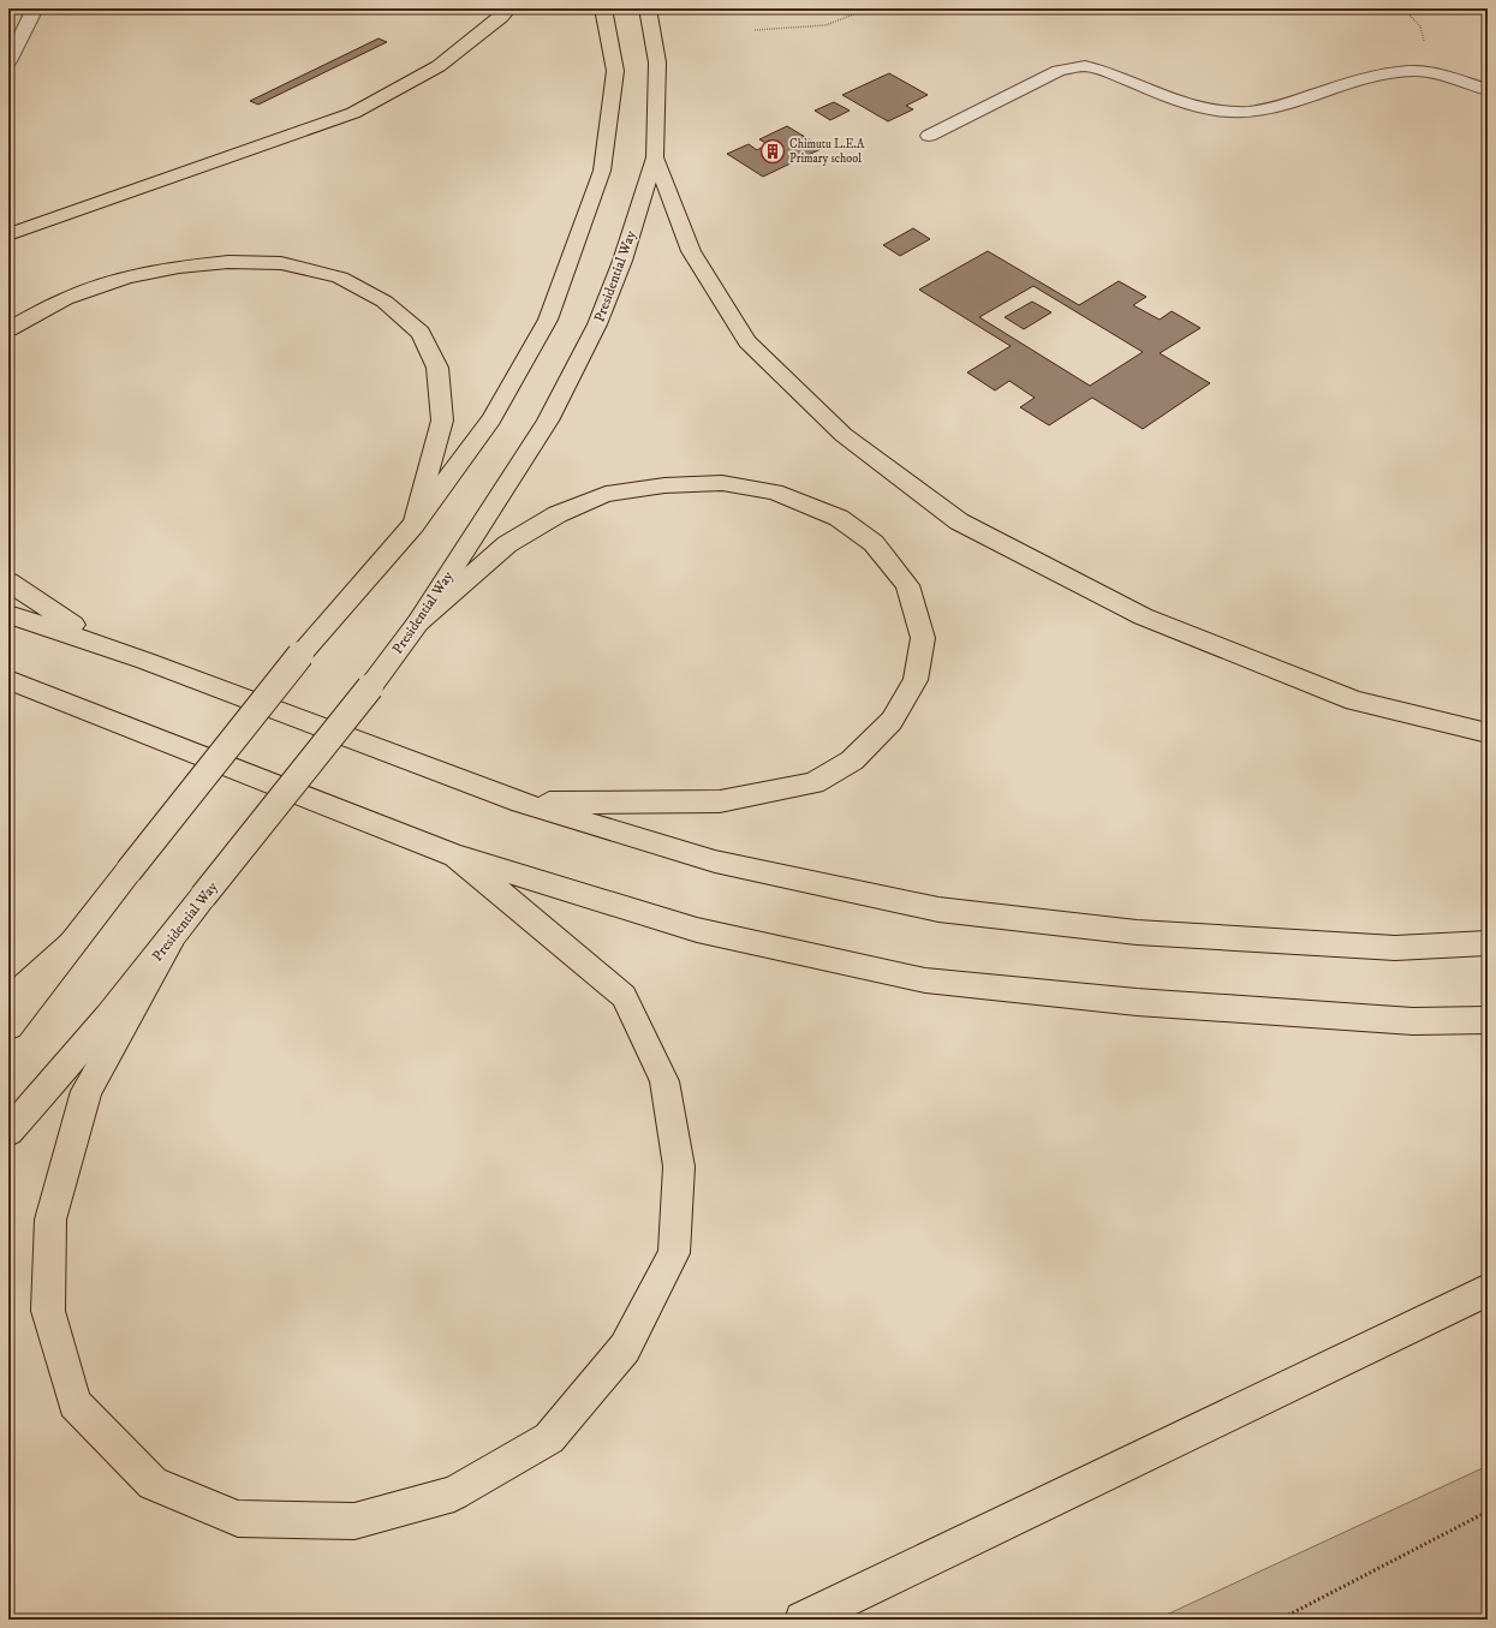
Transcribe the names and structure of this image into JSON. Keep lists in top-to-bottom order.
{
  "streets": {
    "main road": ["Presidential Way"]
  },
  "places": {
    "building": ["Chimutu L.E.A Primary school"]
  }
}
